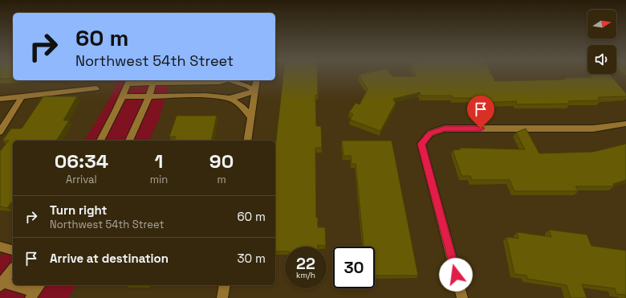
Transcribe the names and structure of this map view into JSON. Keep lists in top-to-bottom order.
{
  "north": "right",
  "page": {
    "turn": ["60 m", "Northwest 54th Street"],
    "eta": [
      "06:34",
      "Arrival",
      "1",
      "min",
      "90",
      "m"
    ],
    "list": [
      {
        "name": "Turn right",
        "note": "Northwest 54th Street",
        "value": "60 m"
      },
      {
        "name": "Arrive at destination",
        "value": "30 m"
      }
    ],
    "speed": "22 km/h",
    "limit": "30"
  }
}
